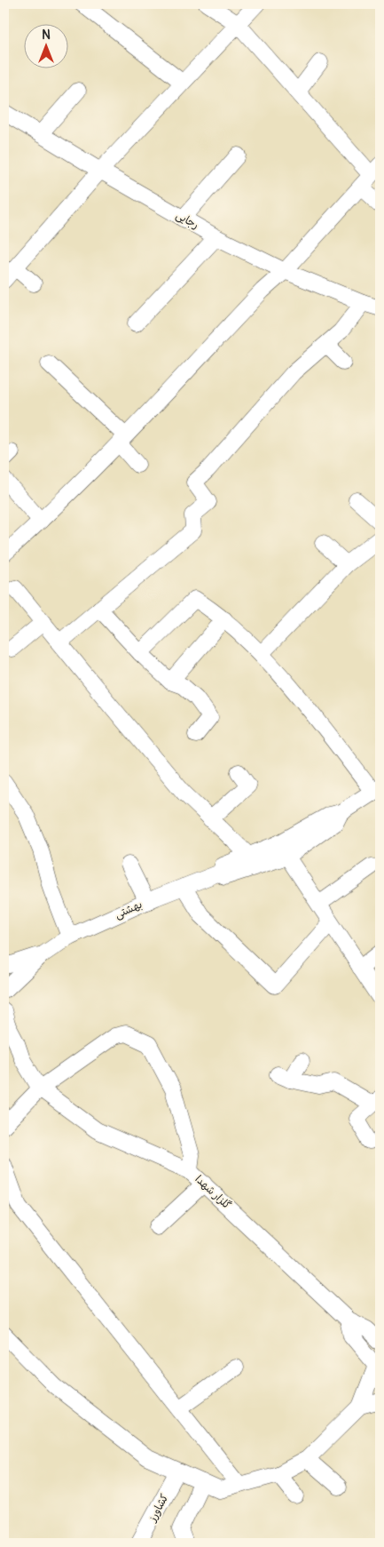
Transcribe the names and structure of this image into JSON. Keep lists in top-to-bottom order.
{
  "streets": {
    "street": [
      "رجایی",
      "بهشتی",
      "گلزار شهدا",
      "کشاورز"
    ]
  },
  "north": "top"
}
